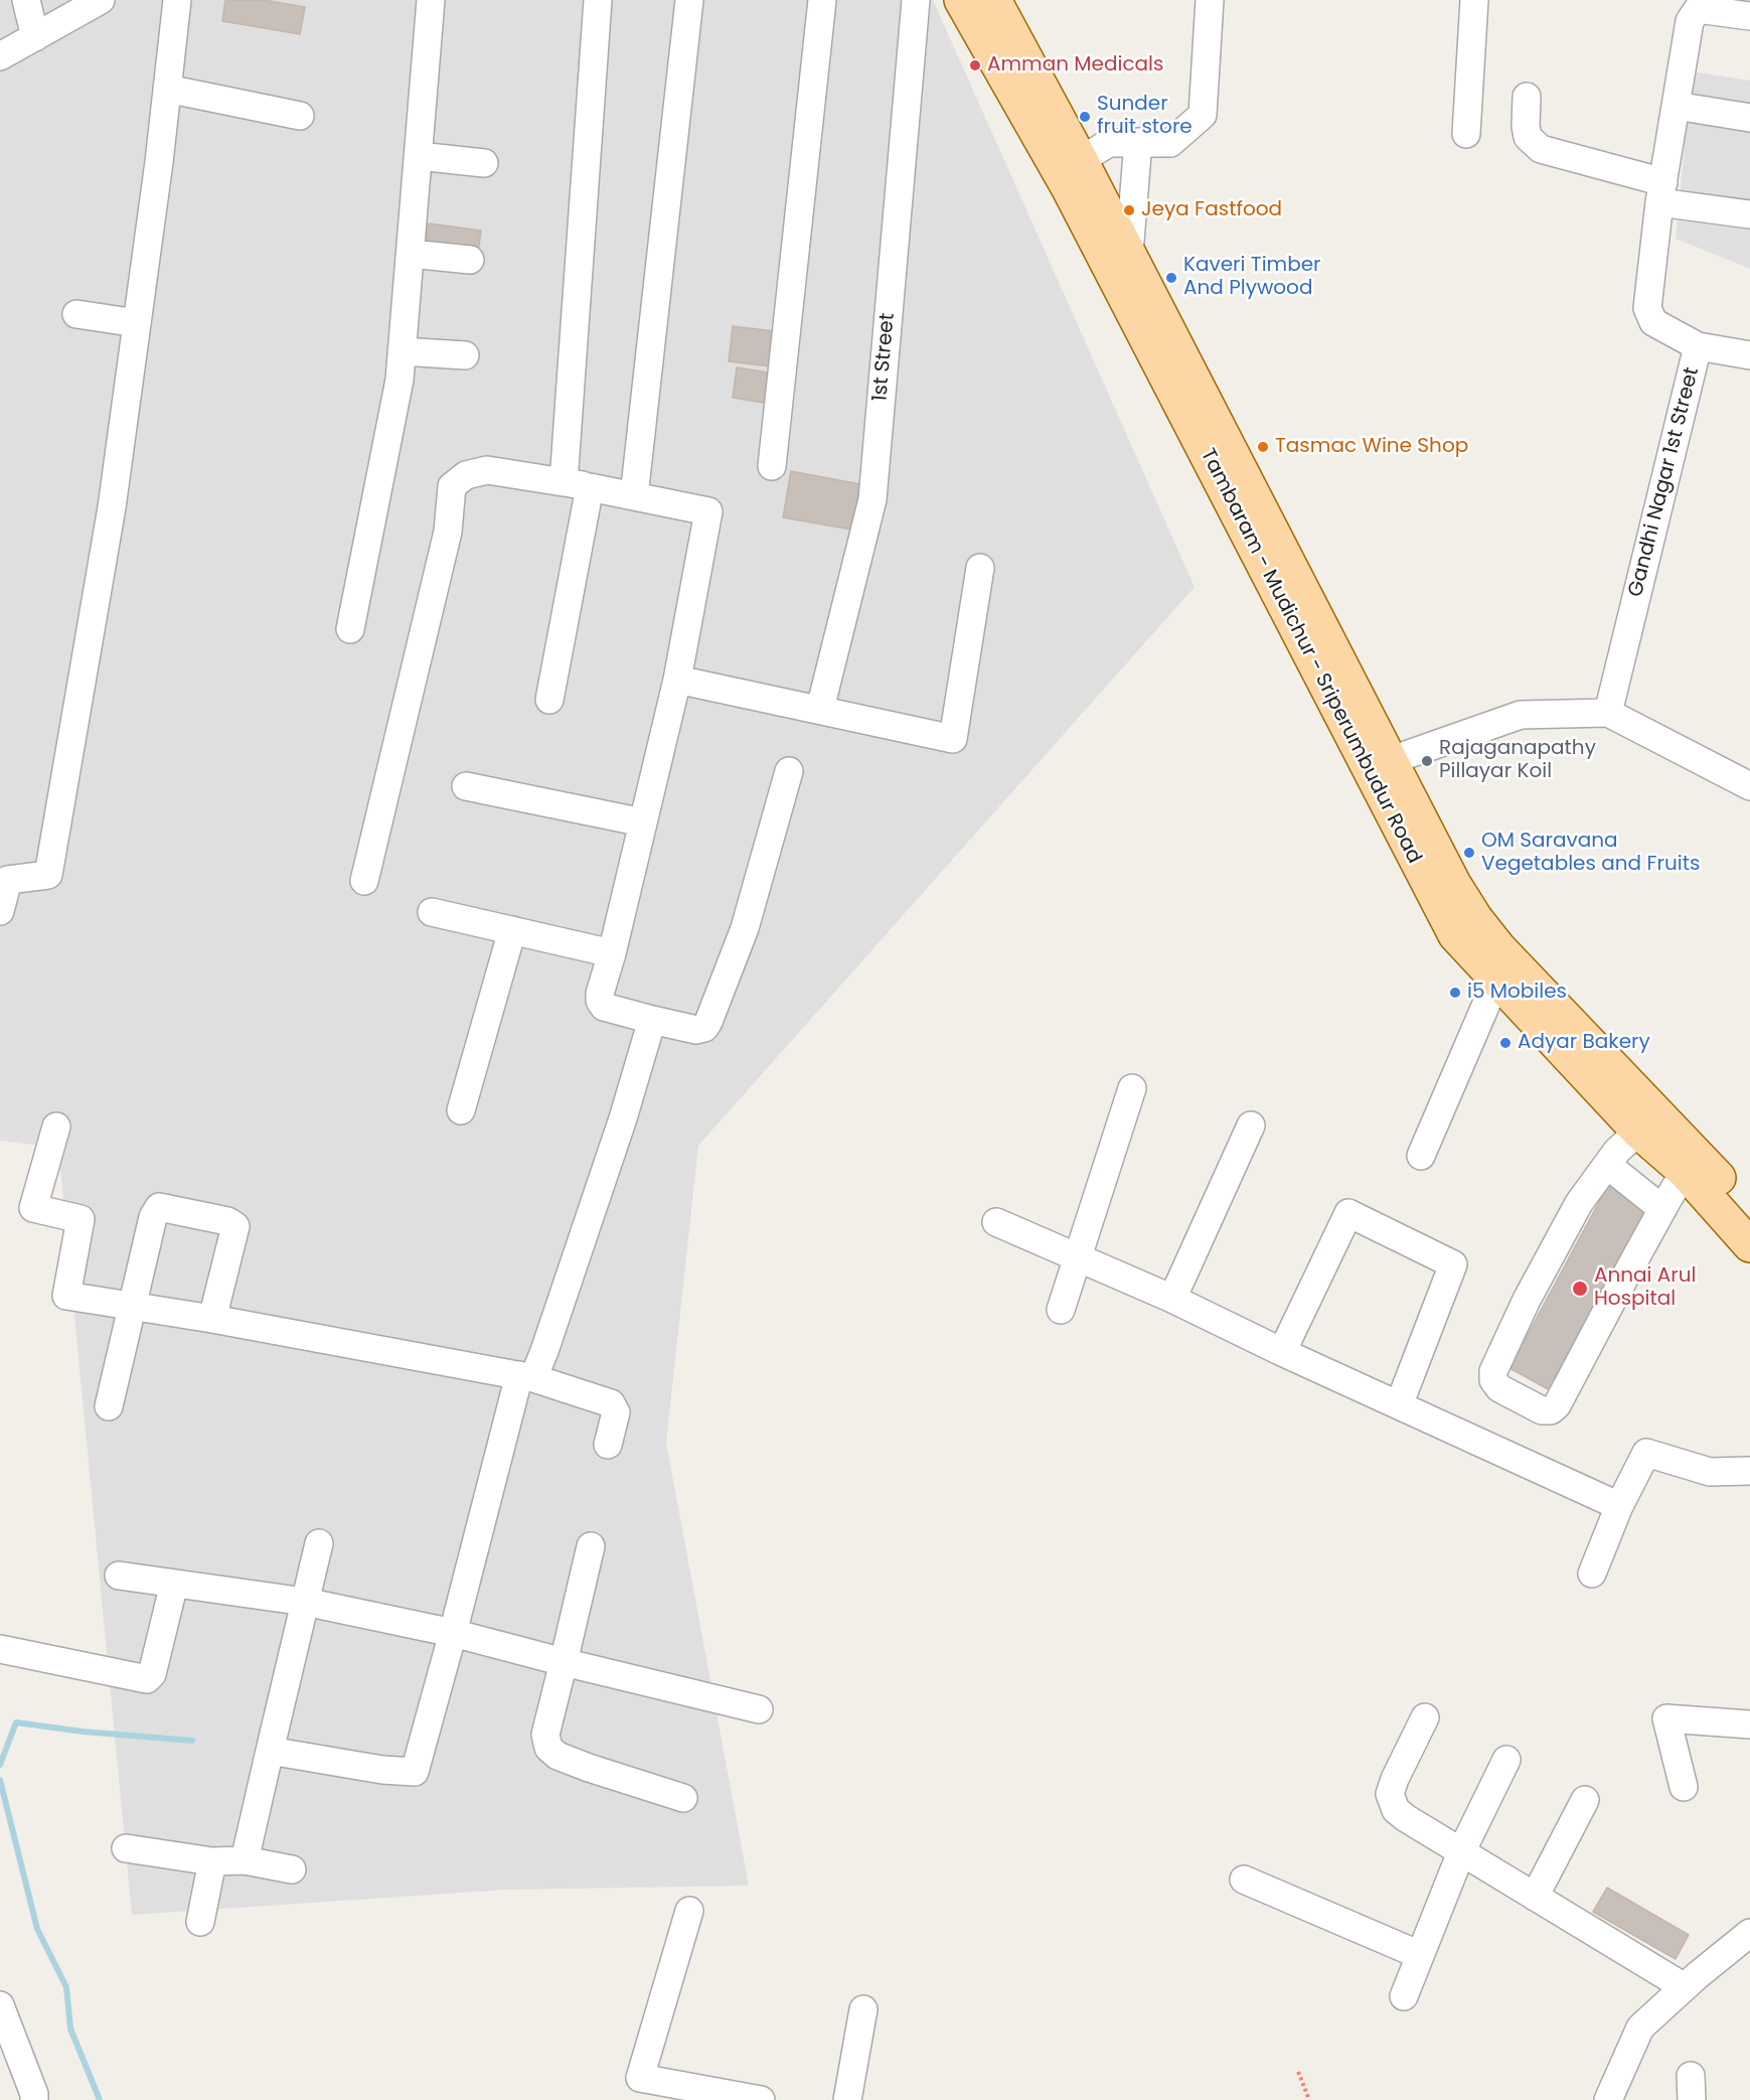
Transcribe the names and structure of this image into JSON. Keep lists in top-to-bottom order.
{
  "streets": {
    "main road": ["Tambaram - Mudichur - Sriperumbudur Road"],
    "street": ["1st Street", "Gandhi Nagar 1st Street"]
  },
  "places": [
    "Amman Medicals",
    "Sunder fruit store",
    "Jeya Fastfood",
    "Kaveri Timber And Plywood",
    "Tasmac Wine Shop",
    "Rajaganapathy Pillayar Koil",
    "OM Saravana Vegetables and Fruits",
    "i5 Mobiles",
    "Adyar Bakery",
    "Annai Arul Hospital"
  ]
}
